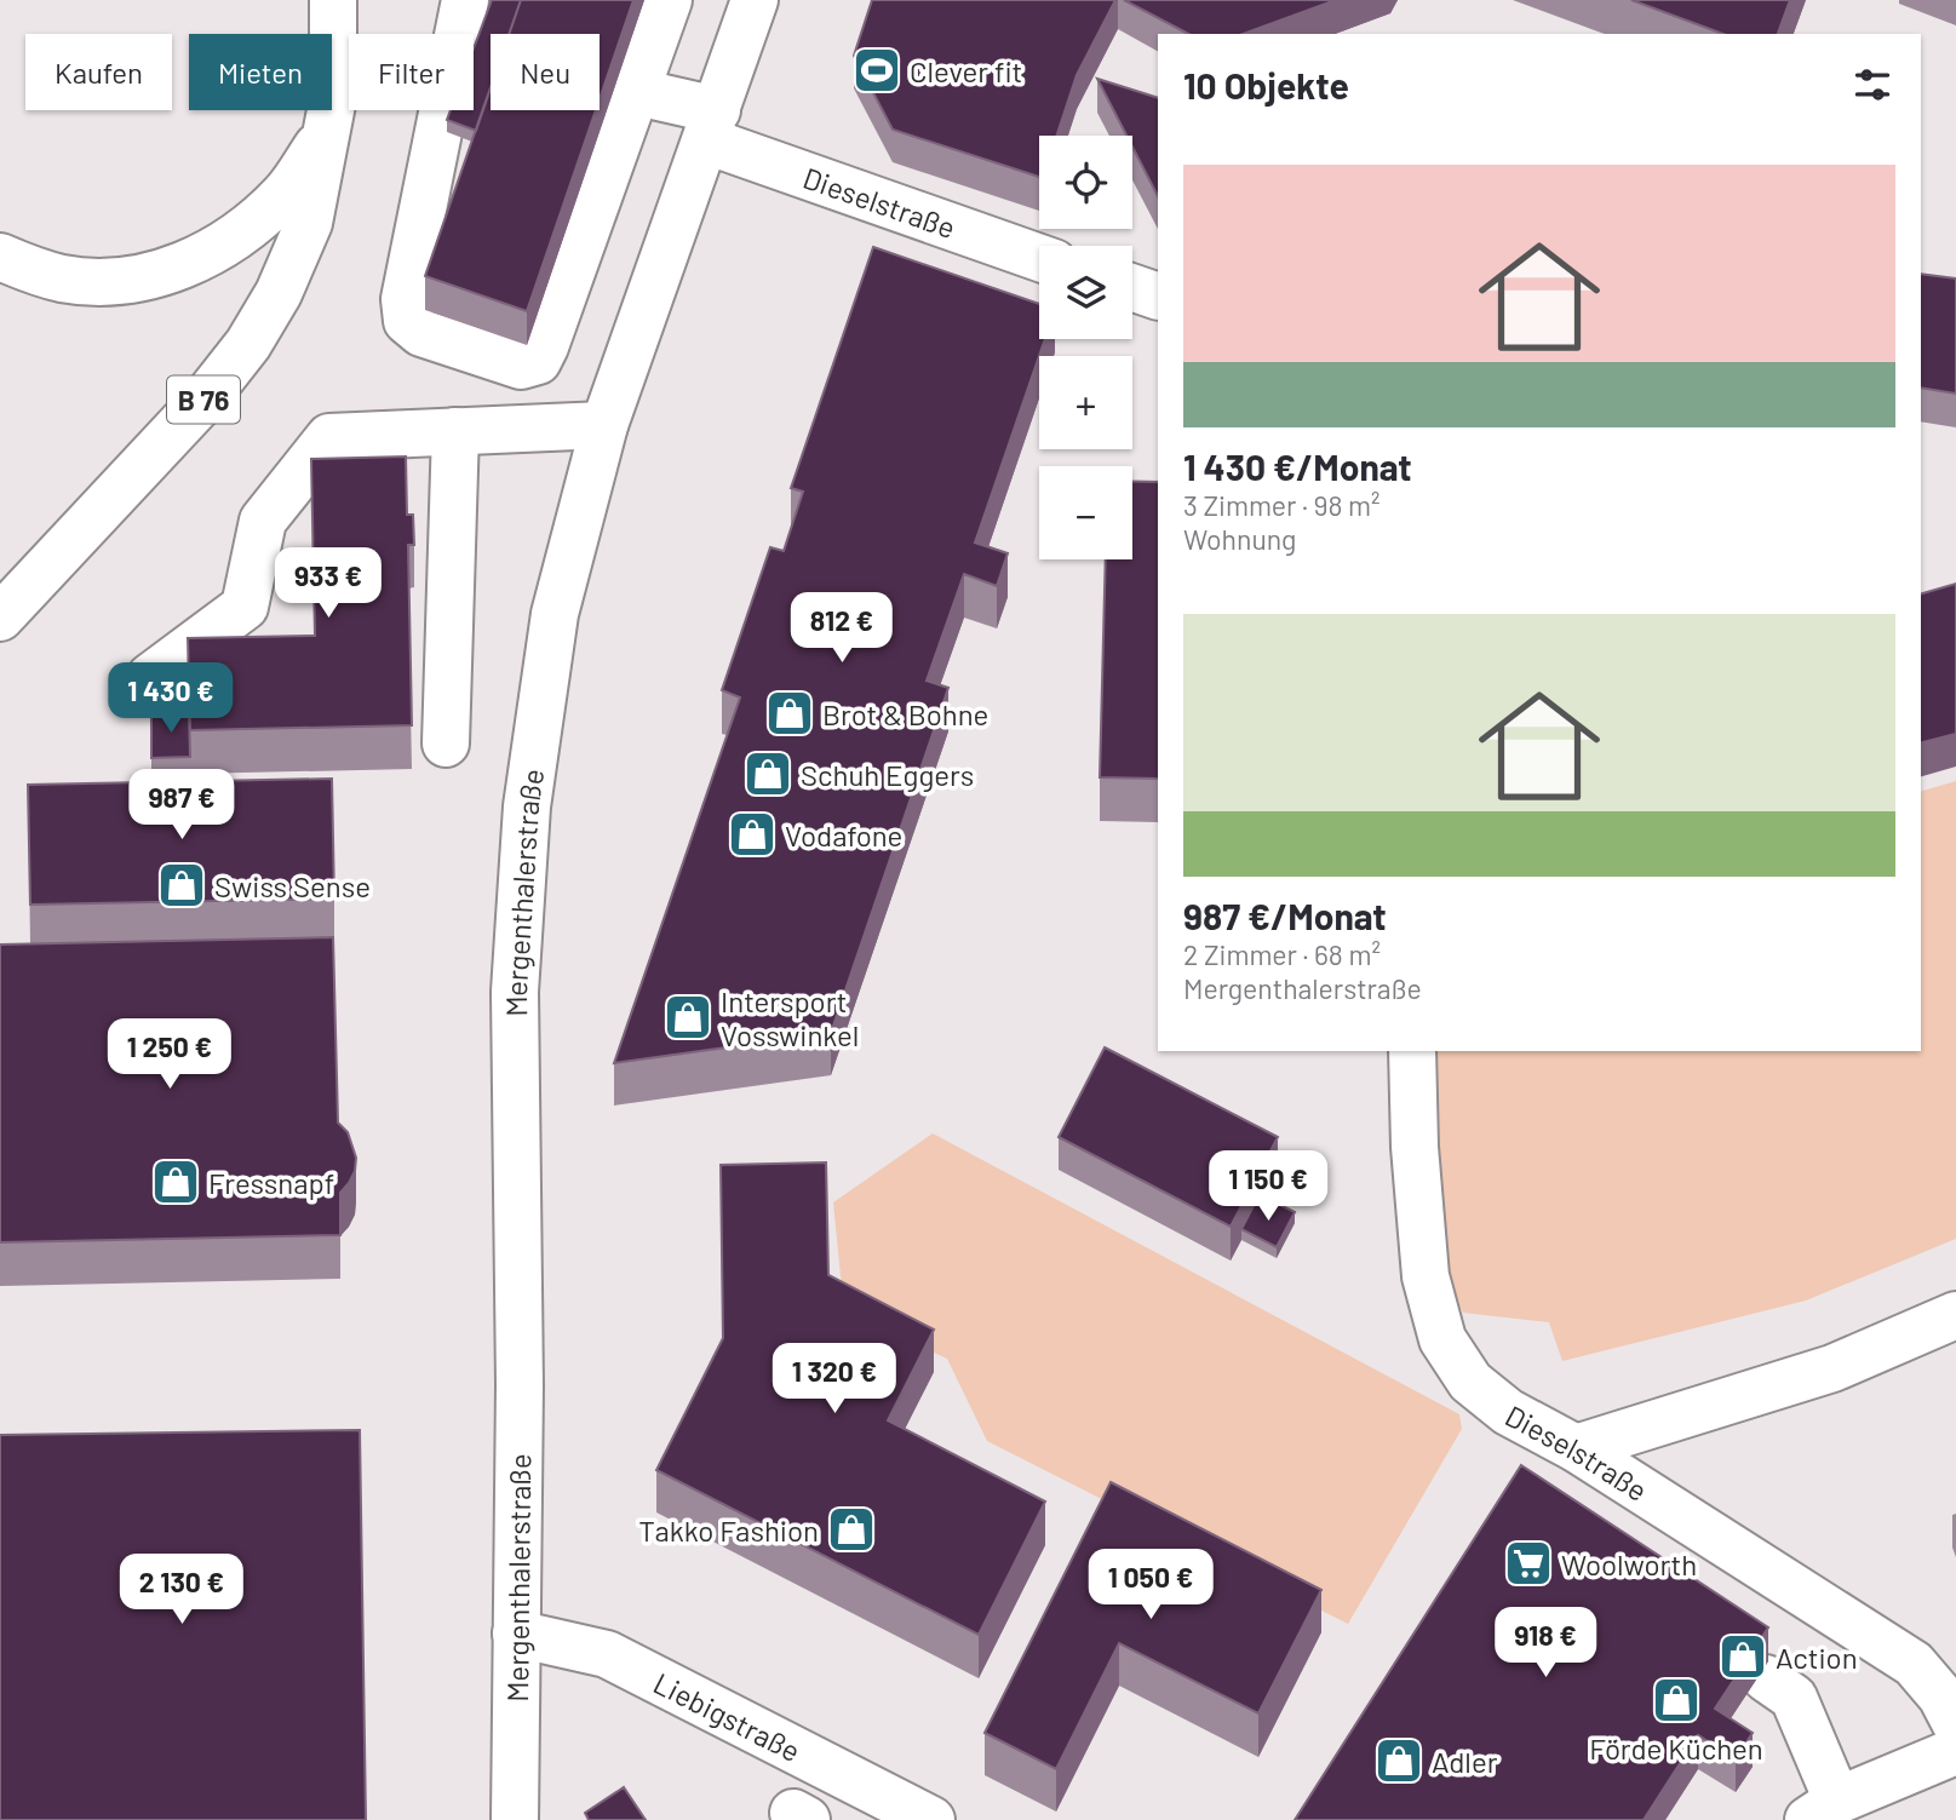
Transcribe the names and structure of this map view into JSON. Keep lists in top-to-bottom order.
{
  "streets": {
    "main road": [
      "Dieselstraße",
      "B 76",
      "Mergenthalerstraße",
      "Liebigstraße"
    ]
  },
  "crossings": [
    ["Dieselstraße", "Mergenthalerstraße"],
    ["Mergenthalerstraße", "Liebigstraße"]
  ],
  "places": {
    "sports": ["Clever fit"],
    "shop": [
      "Brot & Bohne",
      "Schuh Eggers",
      "Vodafone",
      "Swiss Sense",
      "Intersport Vosswinkel",
      "Fressnapf",
      "Takko Fashion",
      "Action",
      "Förde Küchen",
      "Adler"
    ],
    "supermarket": ["Woolworth"]
  },
  "page": {
    "chip": [
      "Kaufen",
      "Mieten",
      "Filter",
      "Neu"
    ],
    "heading": "10 Objekte",
    "map_buttons": ["+", "−"],
    "list": [
      {
        "name": "1 430 €/Monat",
        "note": "3 Zimmer · 98 m² · Wohnung"
      },
      {
        "name": "987 €/Monat",
        "note": "2 Zimmer · 68 m² · Mergenthalerstraße"
      }
    ],
    "price": [
      "933 €",
      "812 €",
      "1 430 €",
      "987 €",
      "1 250 €",
      "1 150 €",
      "1 320 €",
      "1 050 €",
      "2 130 €",
      "918 €"
    ]
  }
}
